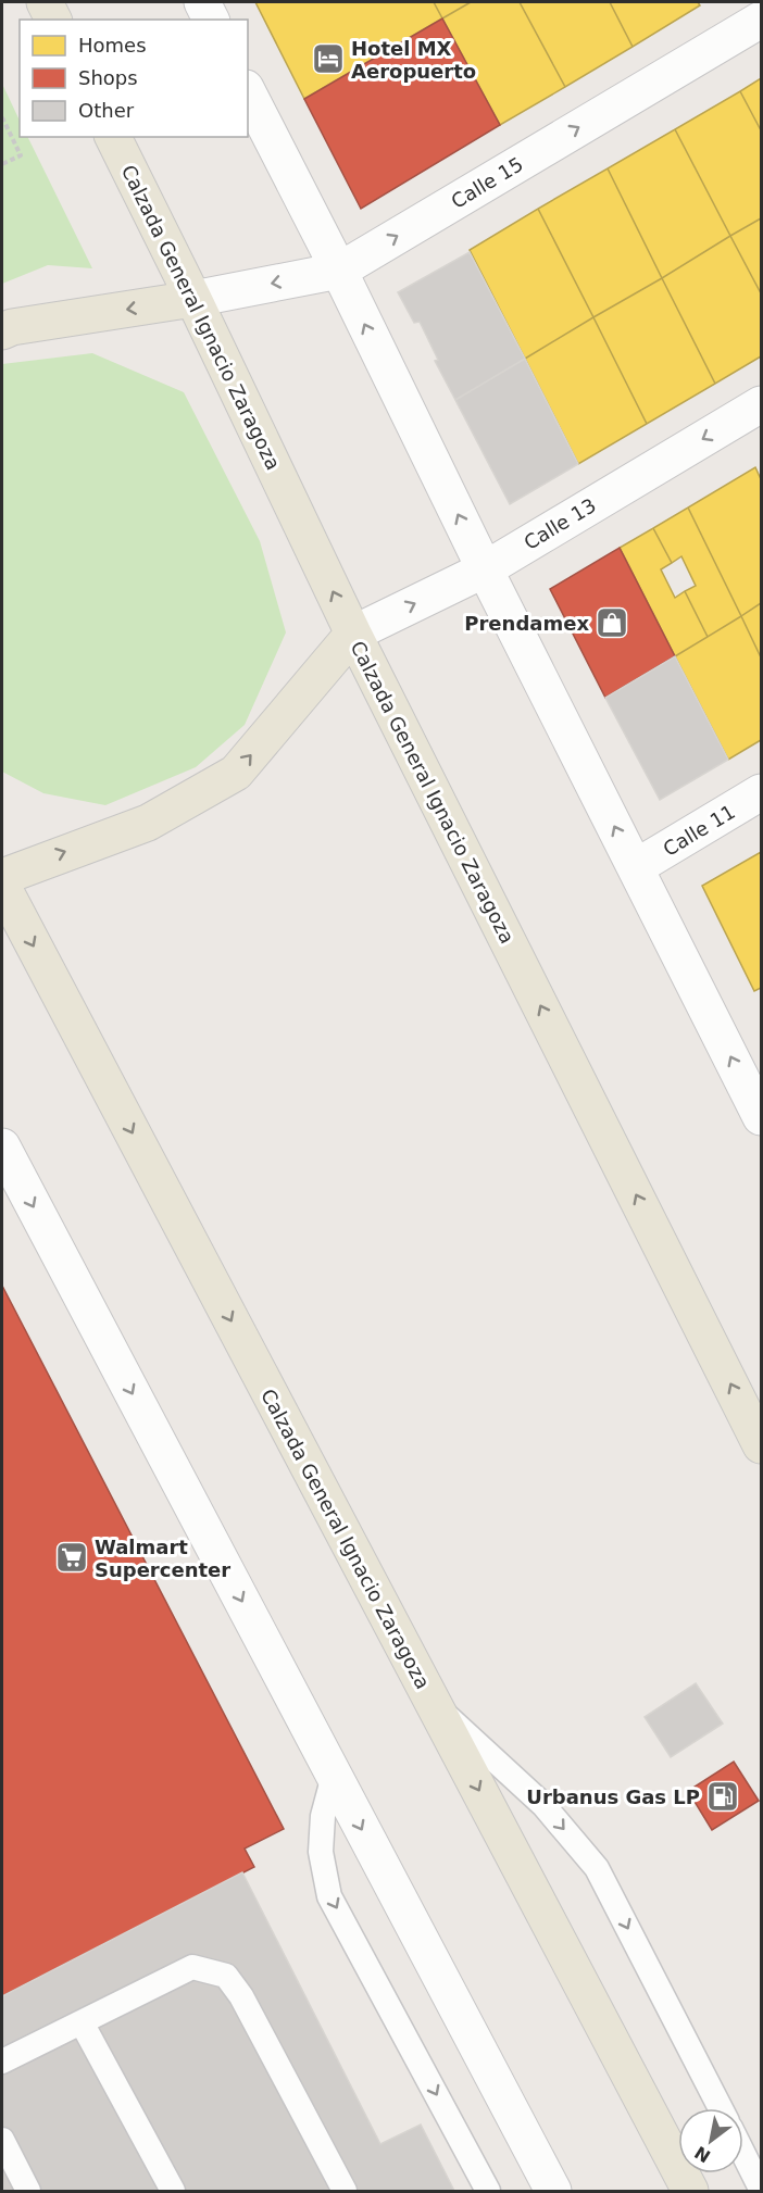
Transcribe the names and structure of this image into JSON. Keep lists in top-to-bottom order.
{
  "streets": {
    "main road": [
      "Calle 15",
      "Calzada General Ignacio Zaragoza",
      "Calle 13",
      "Calle 11"
    ]
  },
  "crossings": [
    ["Calle 15", "Calzada General Ignacio Zaragoza"],
    ["Calzada General Ignacio Zaragoza", "Calle 13"]
  ],
  "places": {
    "hotel": ["Hotel MX Aeropuerto"],
    "shop": ["Prendamex"],
    "supermarket": ["Walmart Supercenter"],
    "fuel station": ["Urbanus Gas LP"]
  },
  "legend": ["Homes", "Shops", "Other"],
  "north": "bottom left"
}
